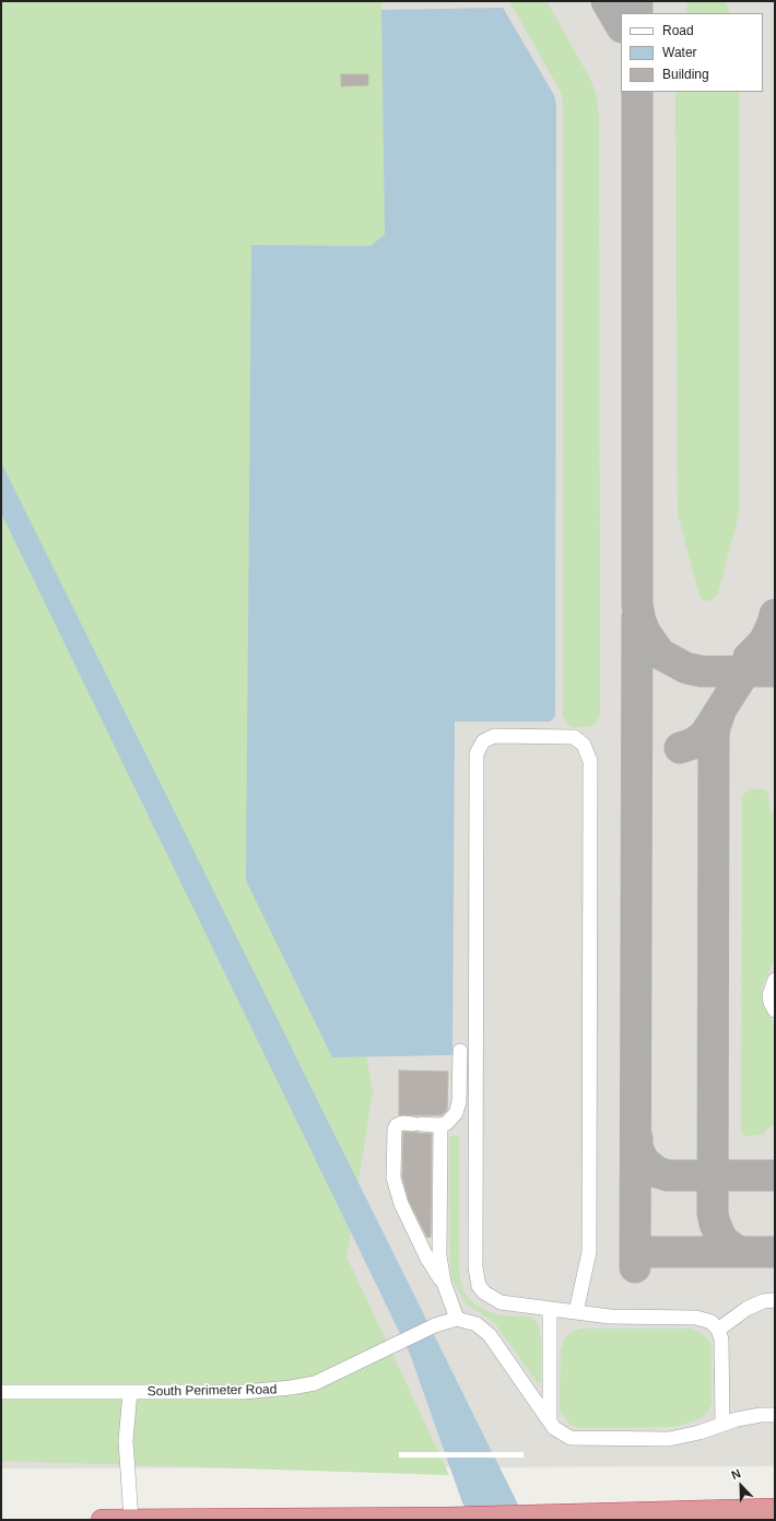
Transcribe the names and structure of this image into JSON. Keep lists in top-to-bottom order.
{
  "streets": {
    "lane": ["South Perimeter Road"]
  },
  "legend": ["Road", "Water", "Building"],
  "north": "top left"
}
